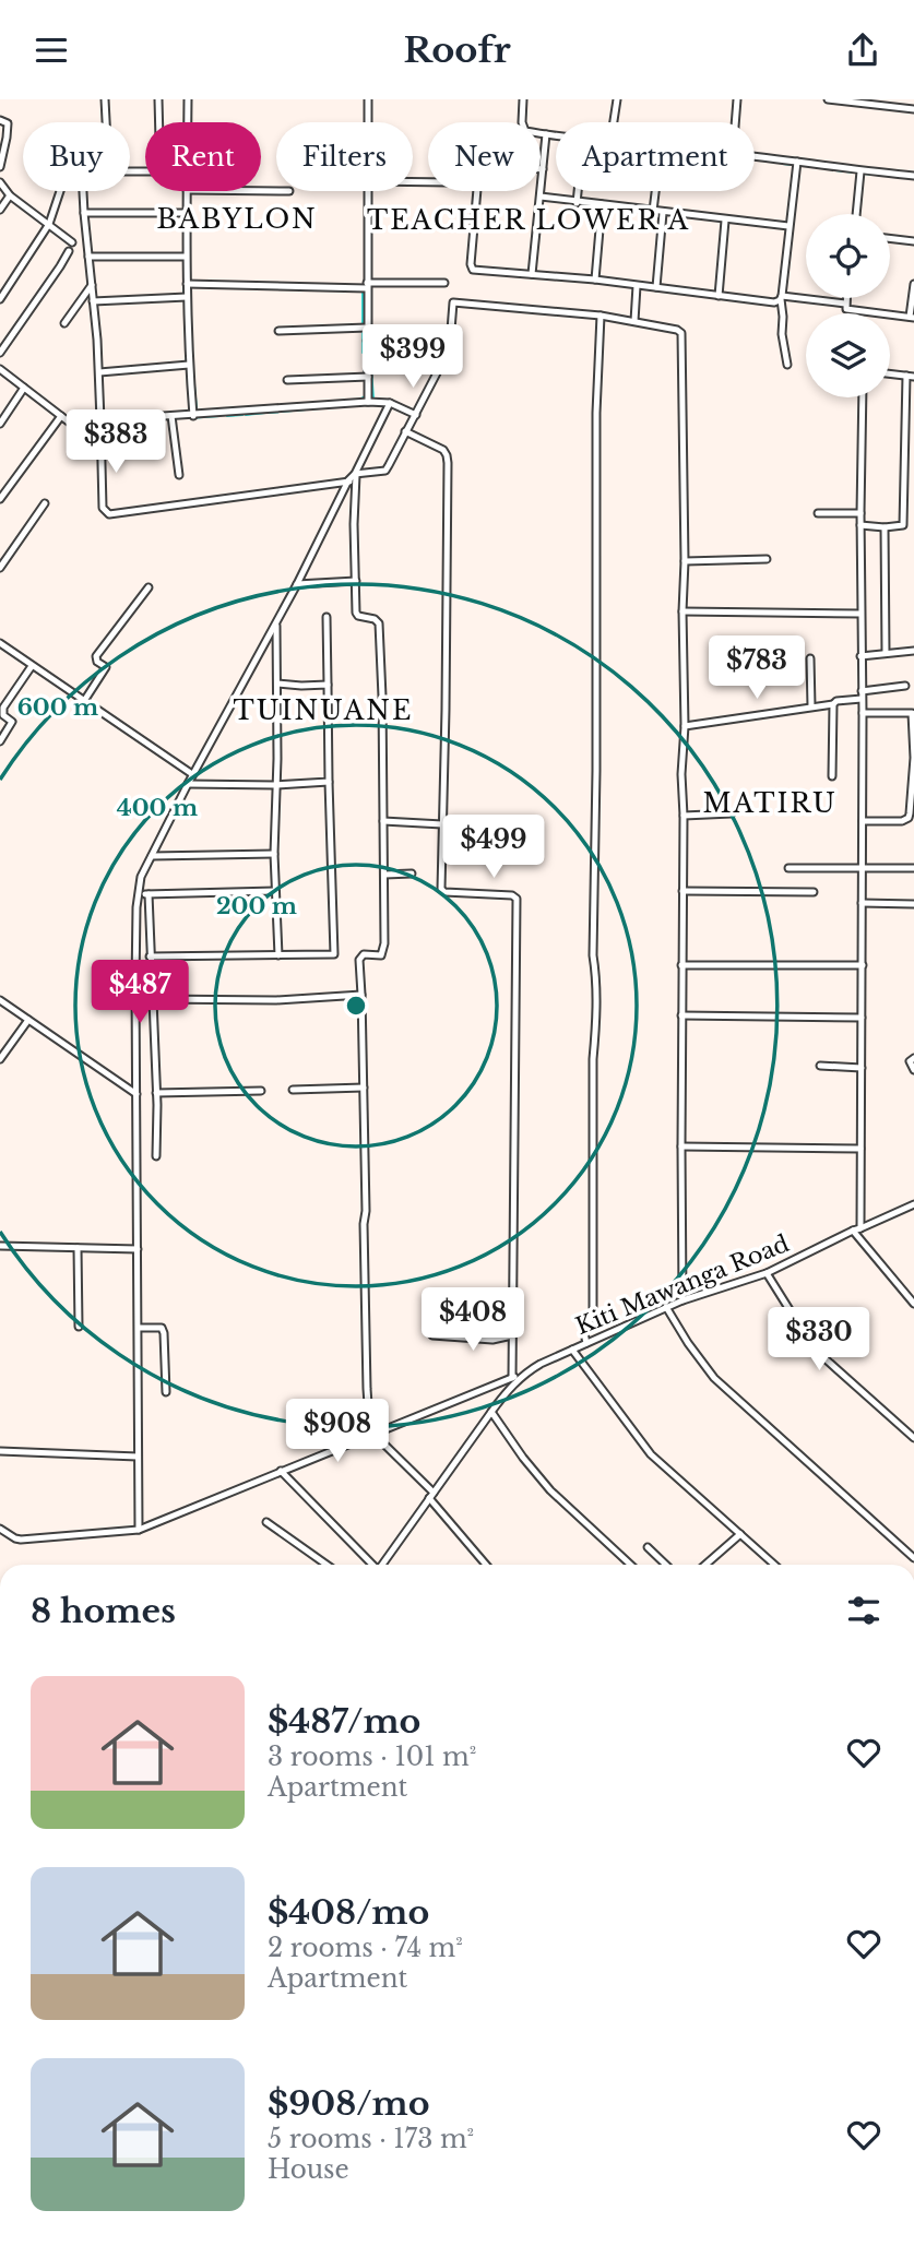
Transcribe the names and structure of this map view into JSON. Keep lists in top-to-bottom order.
{
  "streets": {
    "street": ["Kiti Mawanga Road"]
  },
  "districts": [
    "BABYLON",
    "TEACHER LOWER A",
    "TUINUANE",
    "MATIRU"
  ],
  "page": {
    "header": "Roofr",
    "chip": [
      "Buy",
      "Rent",
      "Filters",
      "New",
      "Apartment"
    ],
    "price": [
      "$399",
      "$383",
      "$783",
      "$499",
      "$487",
      "$408",
      "$330",
      "$908"
    ],
    "heading": "8 homes",
    "list": [
      {
        "name": "$487/mo",
        "note": "3 rooms · 101 m² · Apartment"
      },
      {
        "name": "$408/mo",
        "note": "2 rooms · 74 m² · Apartment"
      },
      {
        "name": "$908/mo",
        "note": "5 rooms · 173 m² · House"
      }
    ]
  },
  "rings": ["600 m", "400 m", "200 m"]
}
